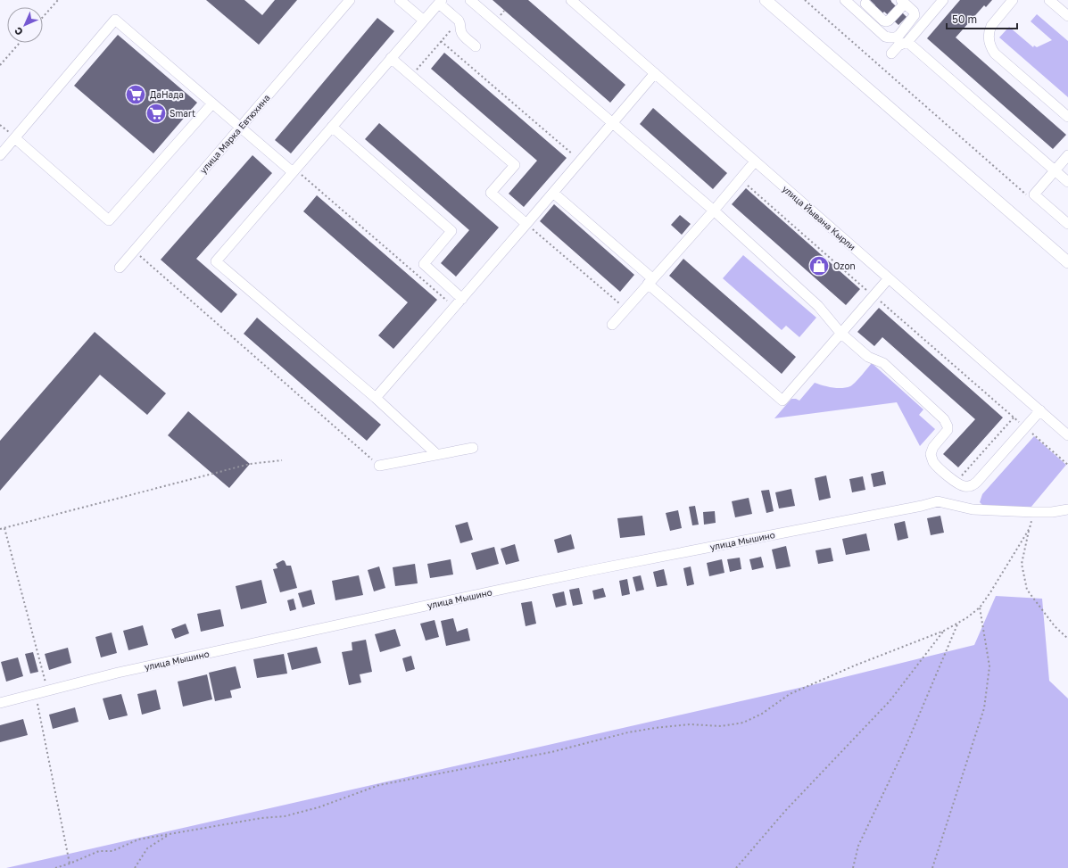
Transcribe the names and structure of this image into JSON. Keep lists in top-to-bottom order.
{
  "streets": {
    "street": ["улица Марка Евтюхина", "улица Йывана Кырли", "улица Мышино"]
  },
  "places": {
    "supermarket": ["ДаНада", "Smart"],
    "shop": ["Ozon"]
  },
  "scale_bar": "50 m",
  "north": "bottom left"
}
